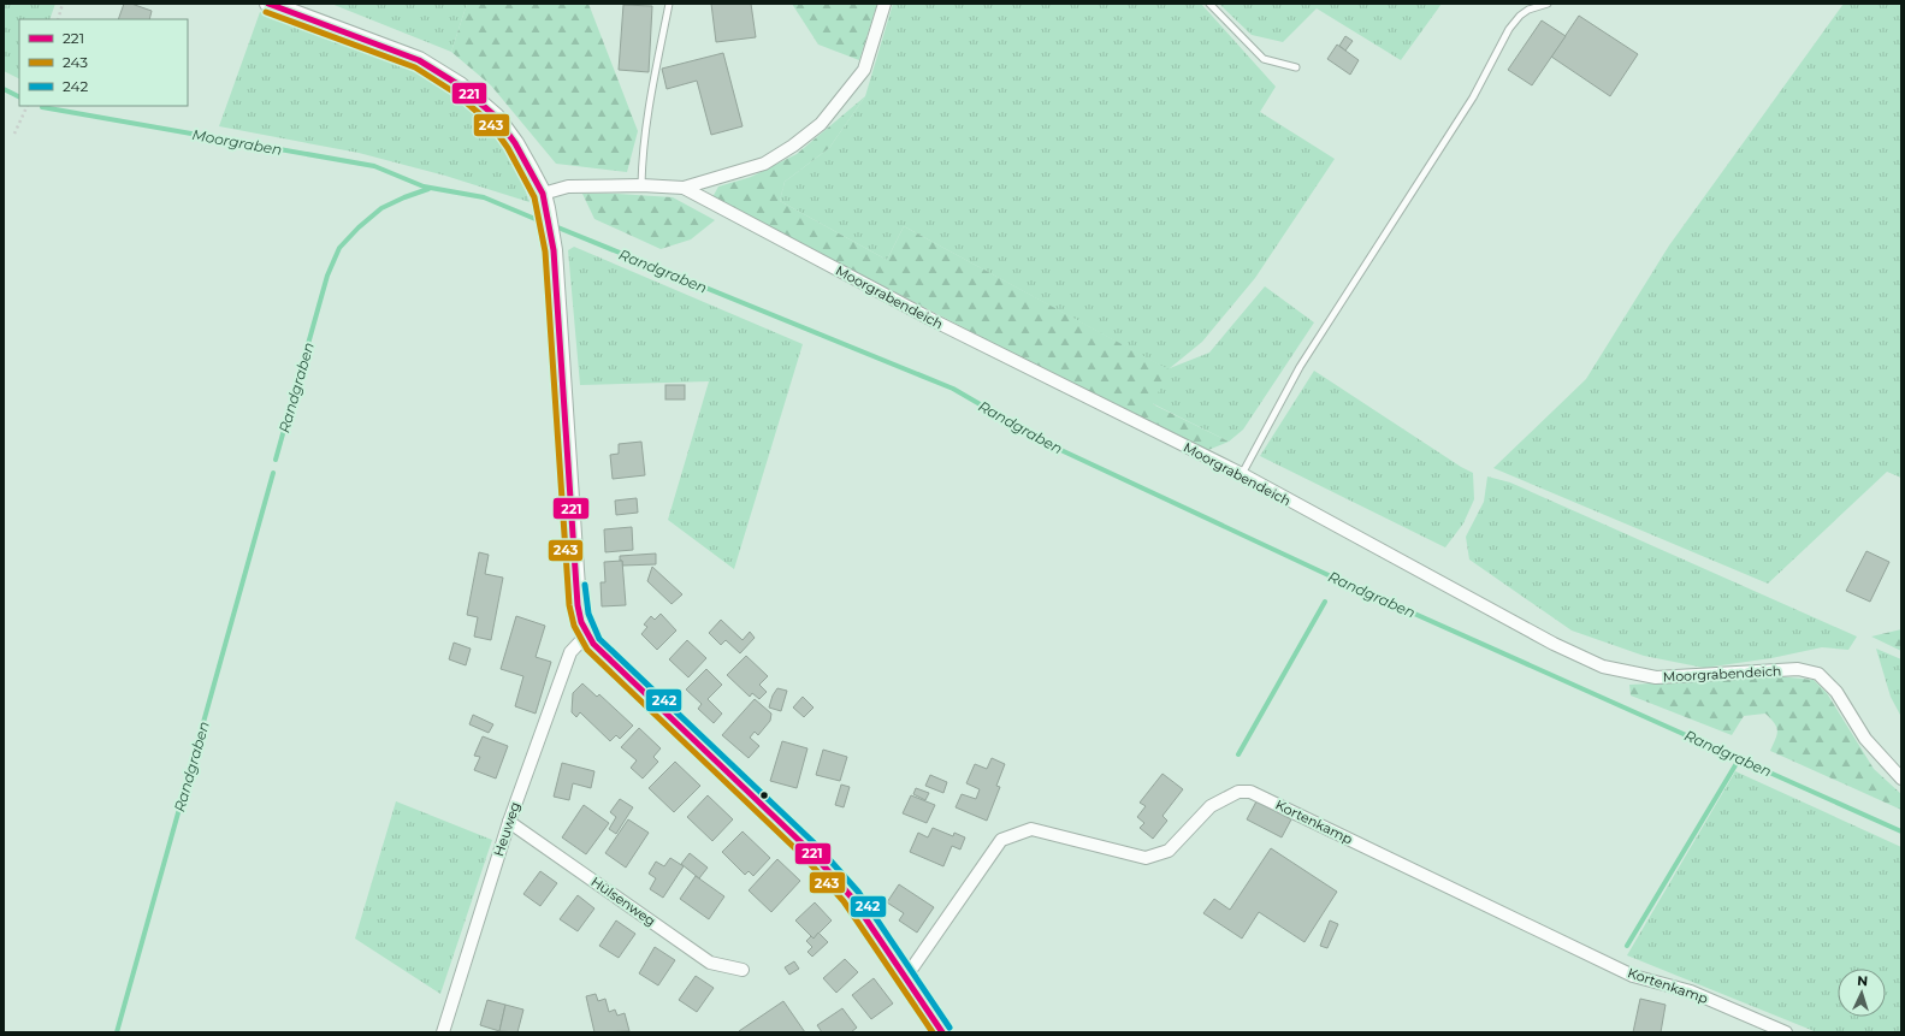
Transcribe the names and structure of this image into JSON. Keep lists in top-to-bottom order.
{
  "streets": {
    "street": [
      "Moorgrabendeich",
      "Kortenkamp",
      "Heuweg",
      "Hülsenweg"
    ]
  },
  "crossings": [
    ["Heuweg", "Hülsenweg"]
  ],
  "water": ["Moorgraben", "Randgraben"],
  "lines": ["transit line 221", "transit line 243", "transit line 242"],
  "legend": ["221", "243", "242"],
  "north": "top"
}
